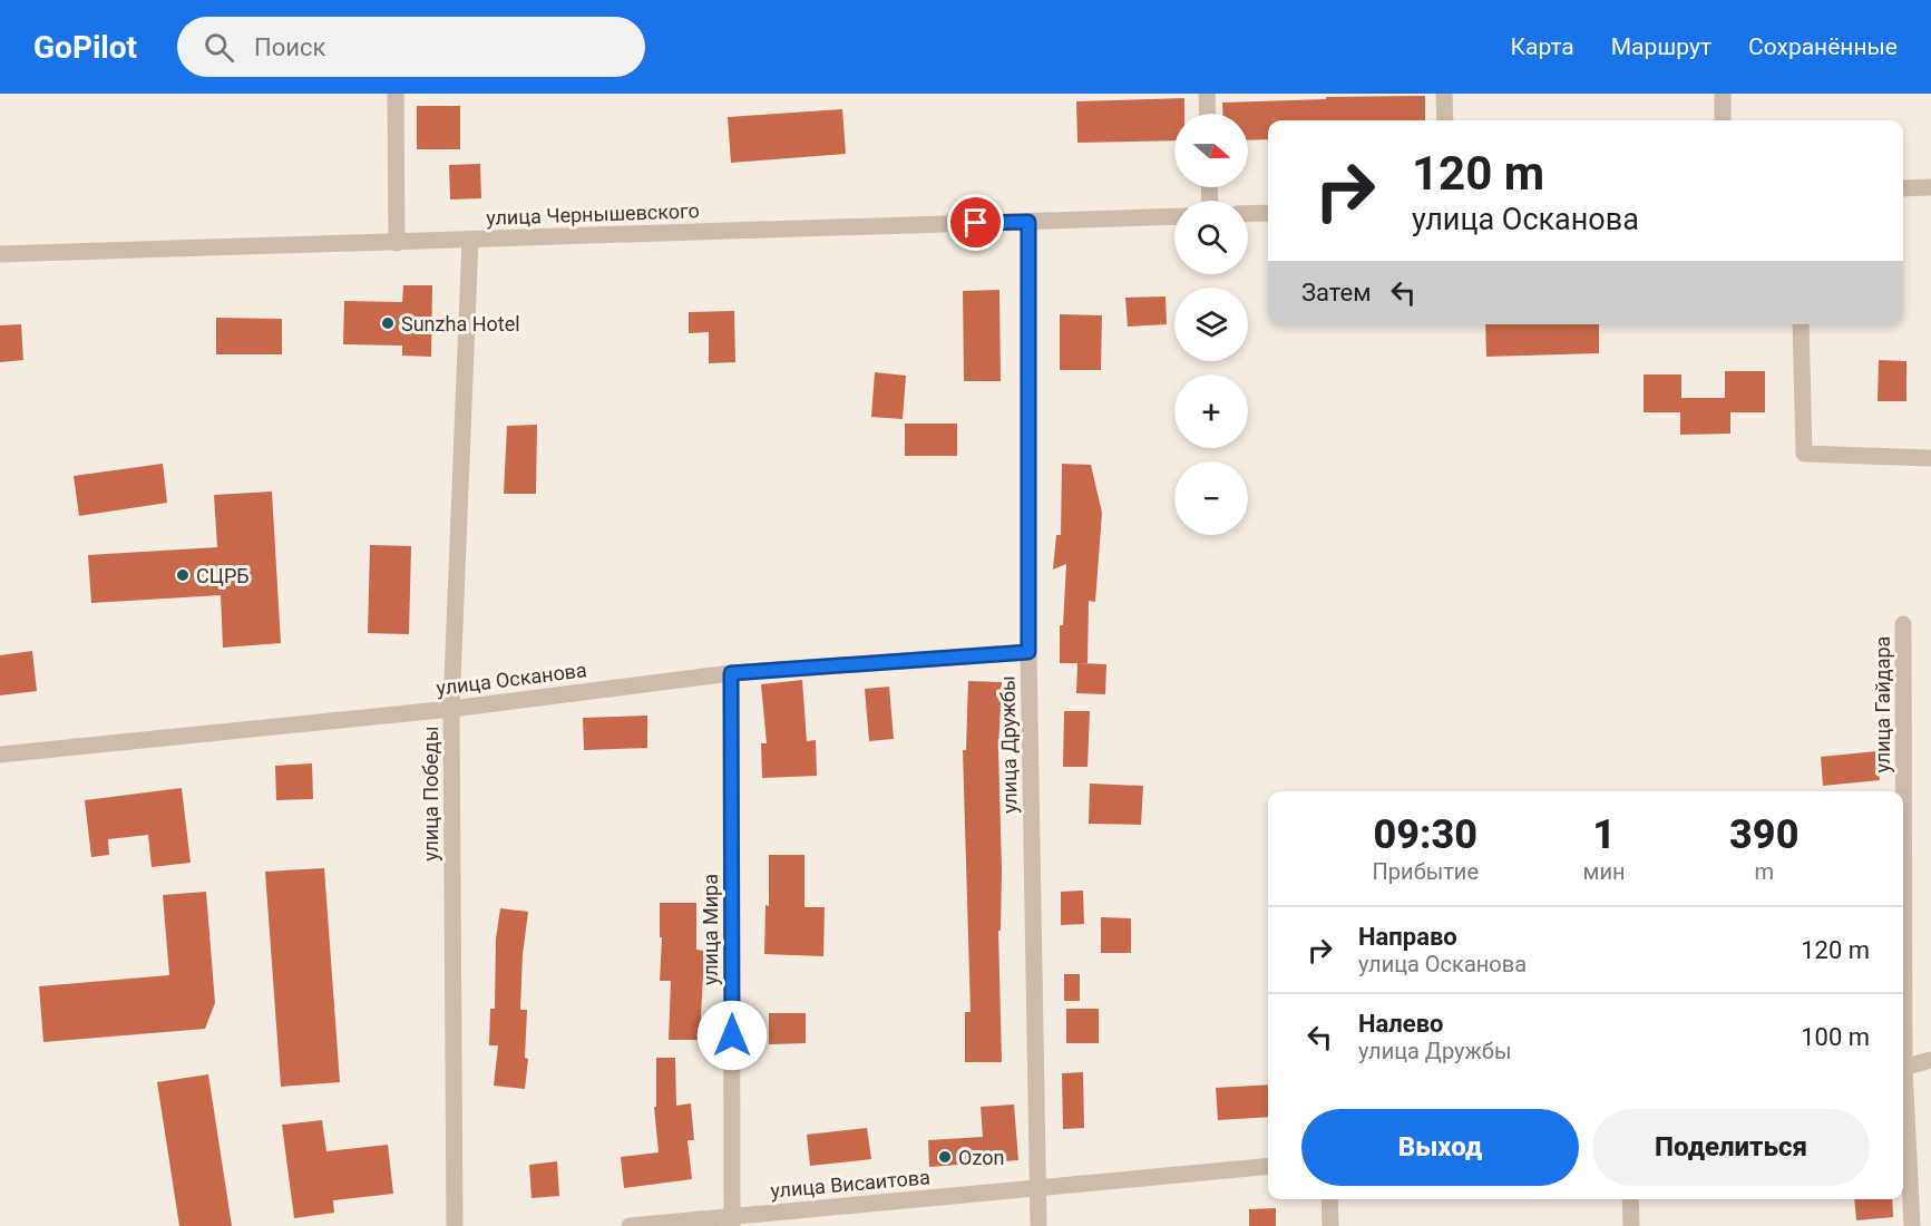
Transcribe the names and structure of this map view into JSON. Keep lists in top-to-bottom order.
{
  "streets": {
    "street": [
      "улица Чернышевского",
      "улица Осканова",
      "улица Гайдара",
      "улица Дружбы",
      "улица Победы",
      "улица Мира",
      "улица Висаитова"
    ]
  },
  "crossings": [
    ["улица Чернышевского", "улица Дружбы"],
    ["улица Чернышевского", "улица Победы"],
    ["улица Осканова", "улица Дружбы"],
    ["улица Осканова", "улица Победы"],
    ["улица Осканова", "улица Мира"],
    ["улица Дружбы", "улица Висаитова"],
    ["улица Мира", "улица Висаитова"]
  ],
  "places": ["Sunzha Hotel", "СЦРБ", "Ozon"],
  "north": "right",
  "page": {
    "header": "GoPilot",
    "search": "Поиск",
    "nav": ["Карта", "Маршрут", "Сохранённые"],
    "map_buttons": ["+", "−"],
    "turn": ["120 m", "улица Осканова"],
    "then": "Затем",
    "eta": [
      "09:30",
      "Прибытие",
      "1",
      "мин",
      "390",
      "m"
    ],
    "list": [
      {
        "name": "Направо",
        "note": "улица Осканова",
        "value": "120 m"
      },
      {
        "name": "Налево",
        "note": "улица Дружбы",
        "value": "100 m"
      }
    ],
    "buttons": ["Выход", "Поделиться"]
  }
}
